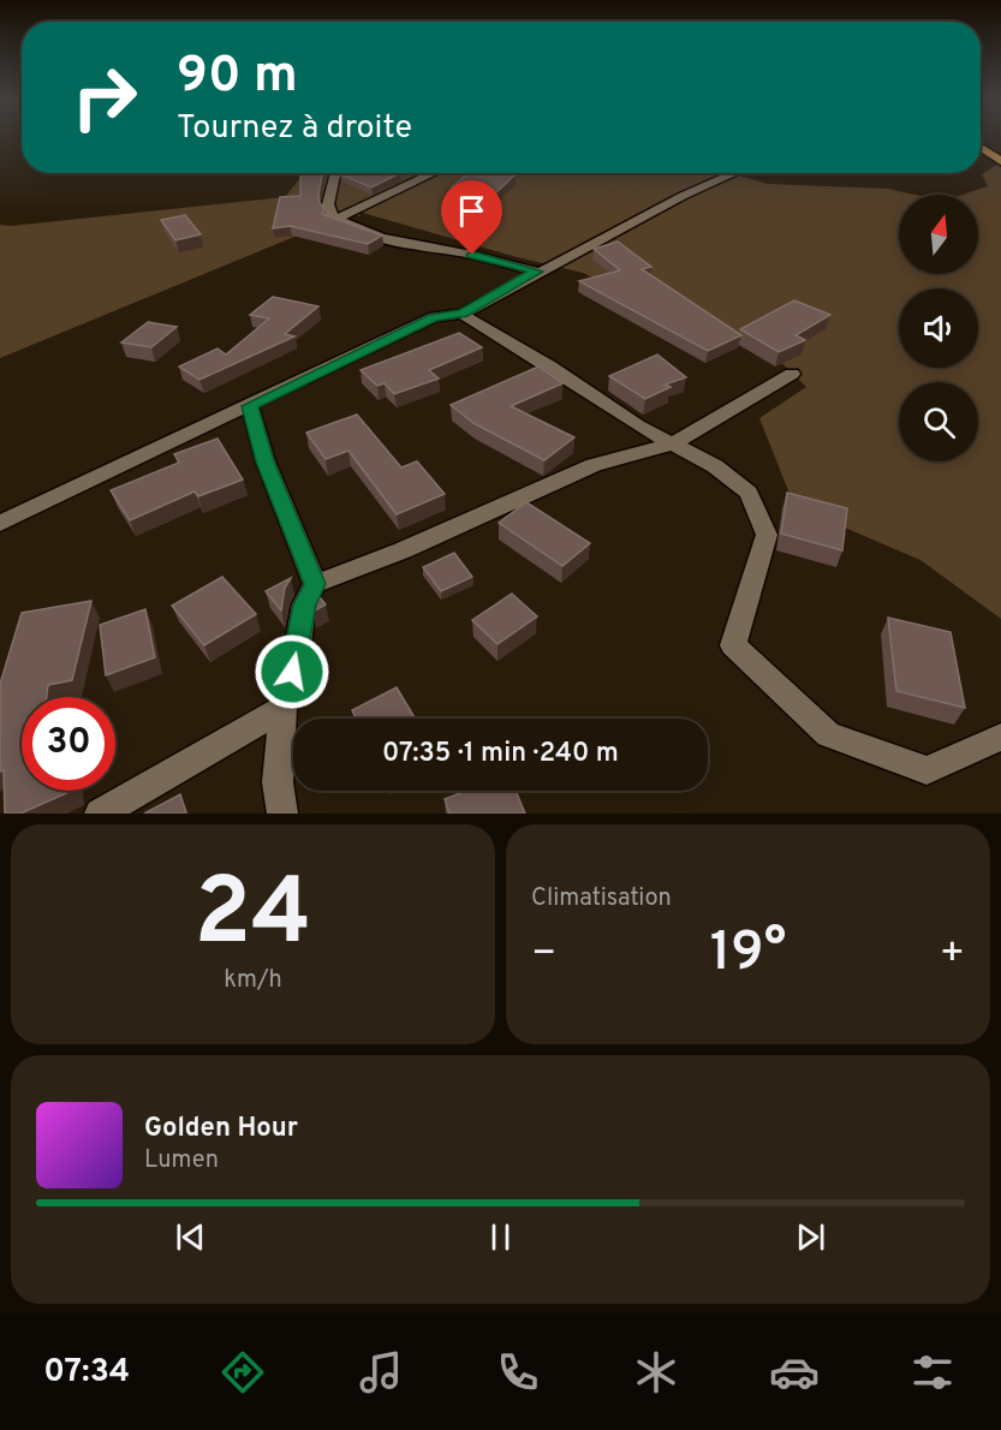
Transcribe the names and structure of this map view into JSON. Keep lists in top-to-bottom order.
{
  "north": "top",
  "page": {
    "turn": ["90 m", "Tournez à droite"],
    "limit": "30",
    "trip": "07:35 · 1 min · 240 m",
    "tile": [
      ["24", "km/h"],
      "Climatisation"
    ],
    "heat": ["−", "19°", "+"],
    "song": ["Golden Hour", "Lumen"],
    "tabs": "07:34"
  }
}
